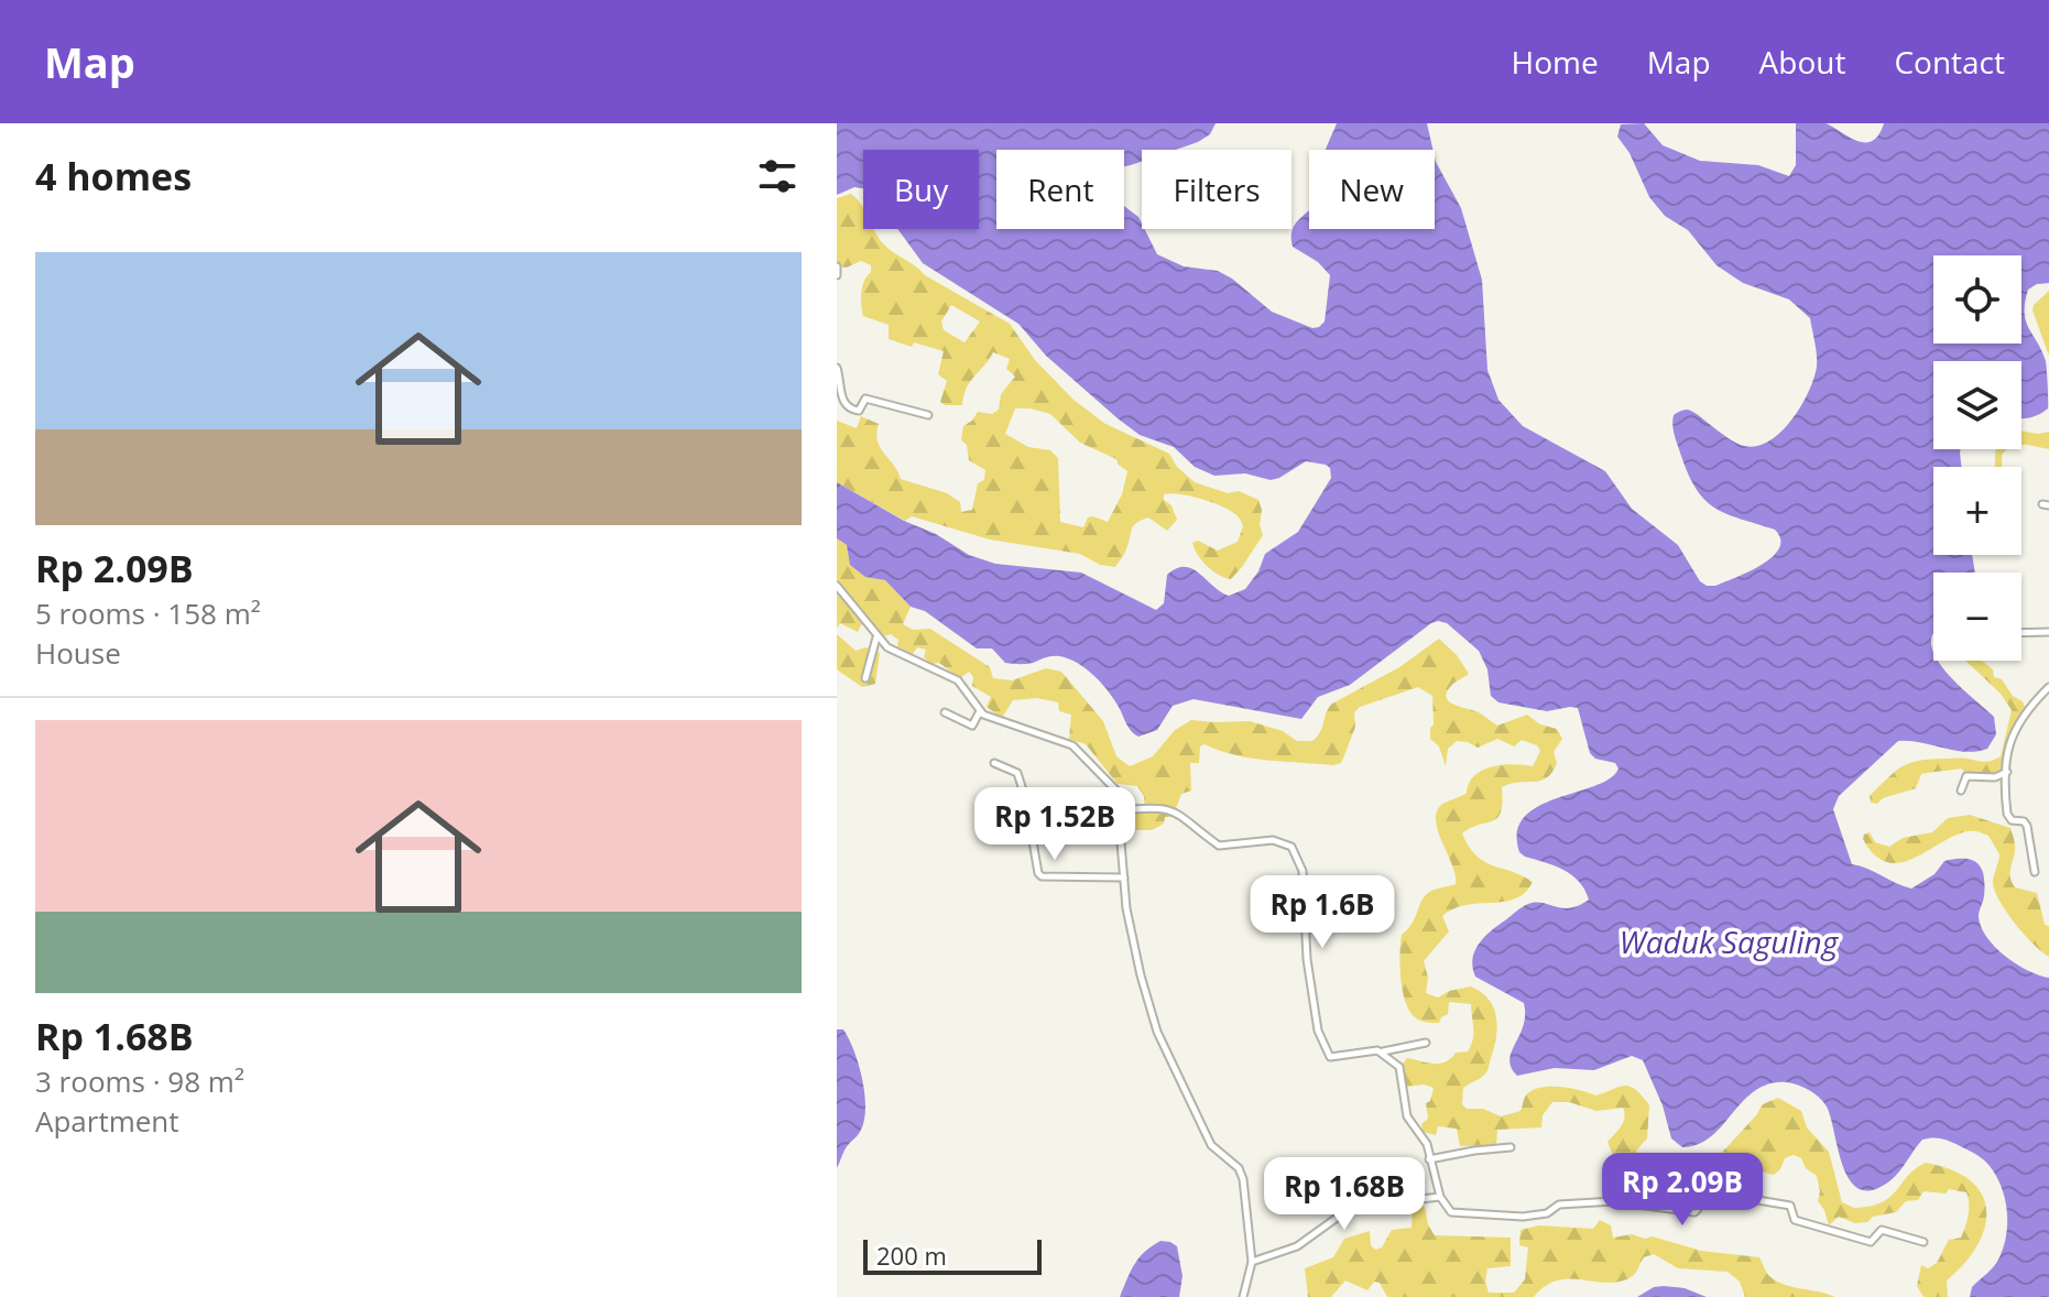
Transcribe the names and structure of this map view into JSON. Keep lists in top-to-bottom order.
{
  "water": ["Waduk Saguling"],
  "scale_bar": "200 m",
  "page": {
    "header": "Map",
    "nav": [
      "Home",
      "Map",
      "About",
      "Contact"
    ],
    "heading": "4 homes",
    "chip": [
      "Buy",
      "Rent",
      "Filters",
      "New"
    ],
    "list": [
      {
        "name": "Rp 2.09B",
        "note": "5 rooms · 158 m² · House"
      },
      {
        "name": "Rp 1.68B",
        "note": "3 rooms · 98 m² · Apartment"
      }
    ],
    "map_buttons": ["+", "−"],
    "price": [
      "Rp 1.52B",
      "Rp 1.6B",
      "Rp 2.09B",
      "Rp 1.68B"
    ],
    "scale": "200 m"
  }
}
